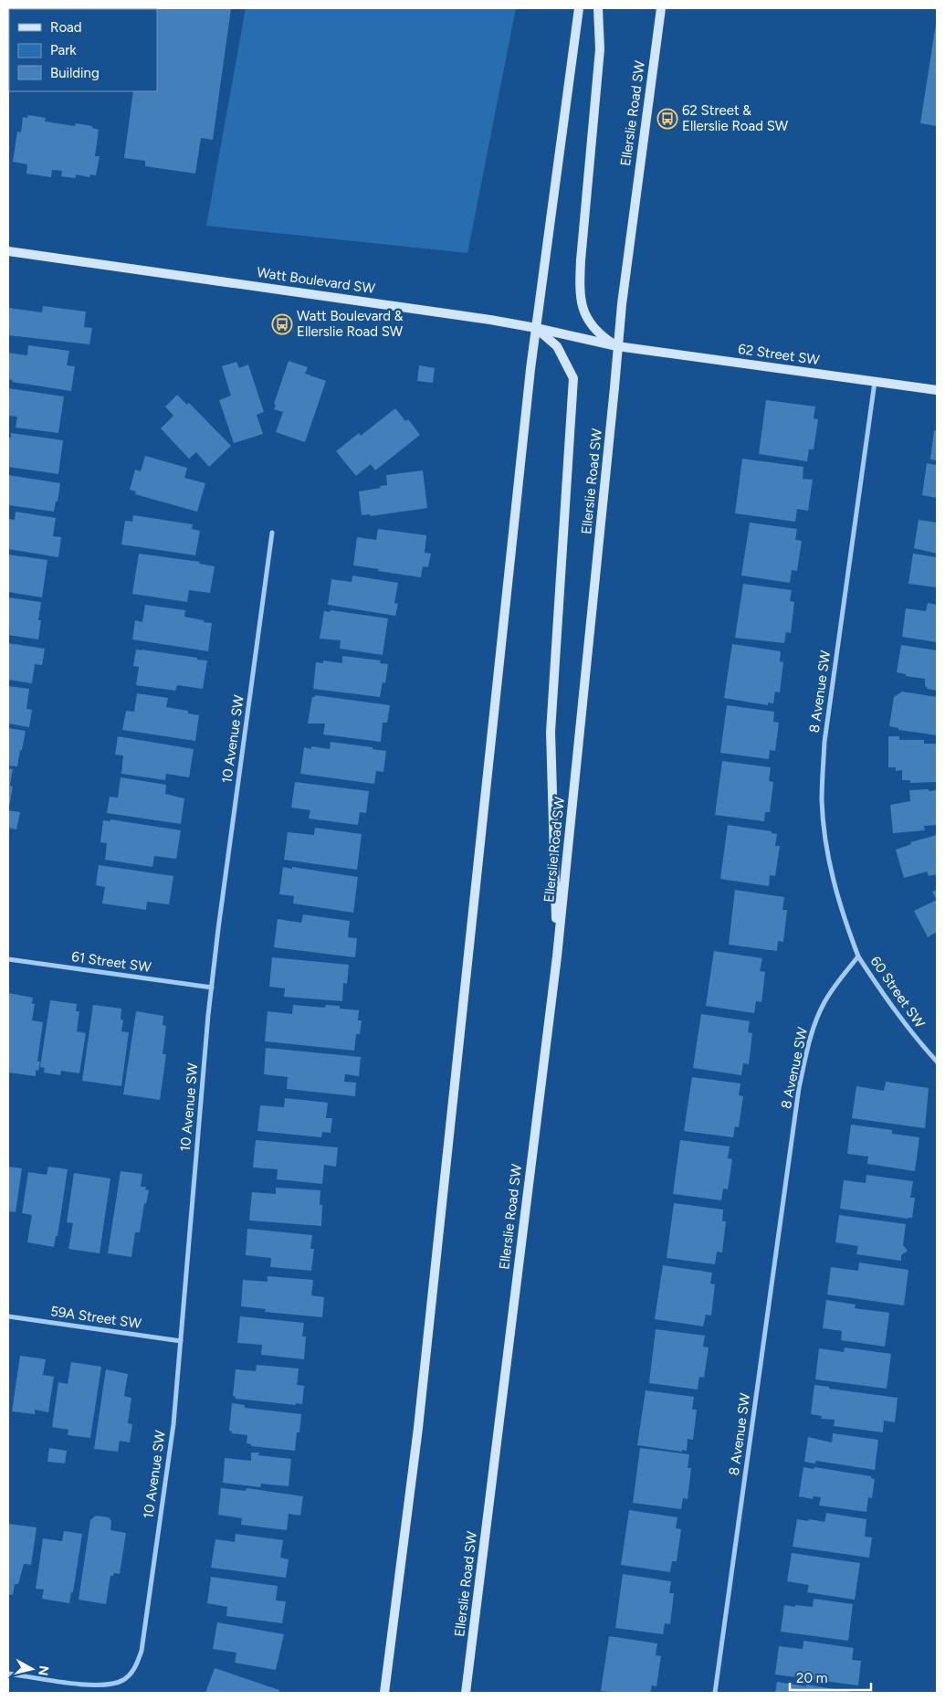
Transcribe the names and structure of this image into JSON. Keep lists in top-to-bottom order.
{
  "streets": {
    "main road": ["Ellerslie Road SW", "Watt Boulevard SW", "62 Street SW"],
    "street": [
      "8 Avenue SW",
      "10 Avenue SW",
      "61 Street SW",
      "60 Street SW",
      "59A Street SW"
    ]
  },
  "crossings": [
    ["Ellerslie Road SW", "Watt Boulevard SW"],
    ["Ellerslie Road SW", "62 Street SW"],
    ["Watt Boulevard SW", "62 Street SW"],
    ["62 Street SW", "8 Avenue SW"],
    ["8 Avenue SW", "60 Street SW"],
    ["10 Avenue SW", "61 Street SW"],
    ["10 Avenue SW", "59A Street SW"]
  ],
  "places": {
    "bus stop": ["62 Street & Ellerslie Road SW", "Watt Boulevard & Ellerslie Road SW"]
  },
  "legend": ["Road", "Park", "Building"],
  "scale_bar": "20 m",
  "north": "right"
}
